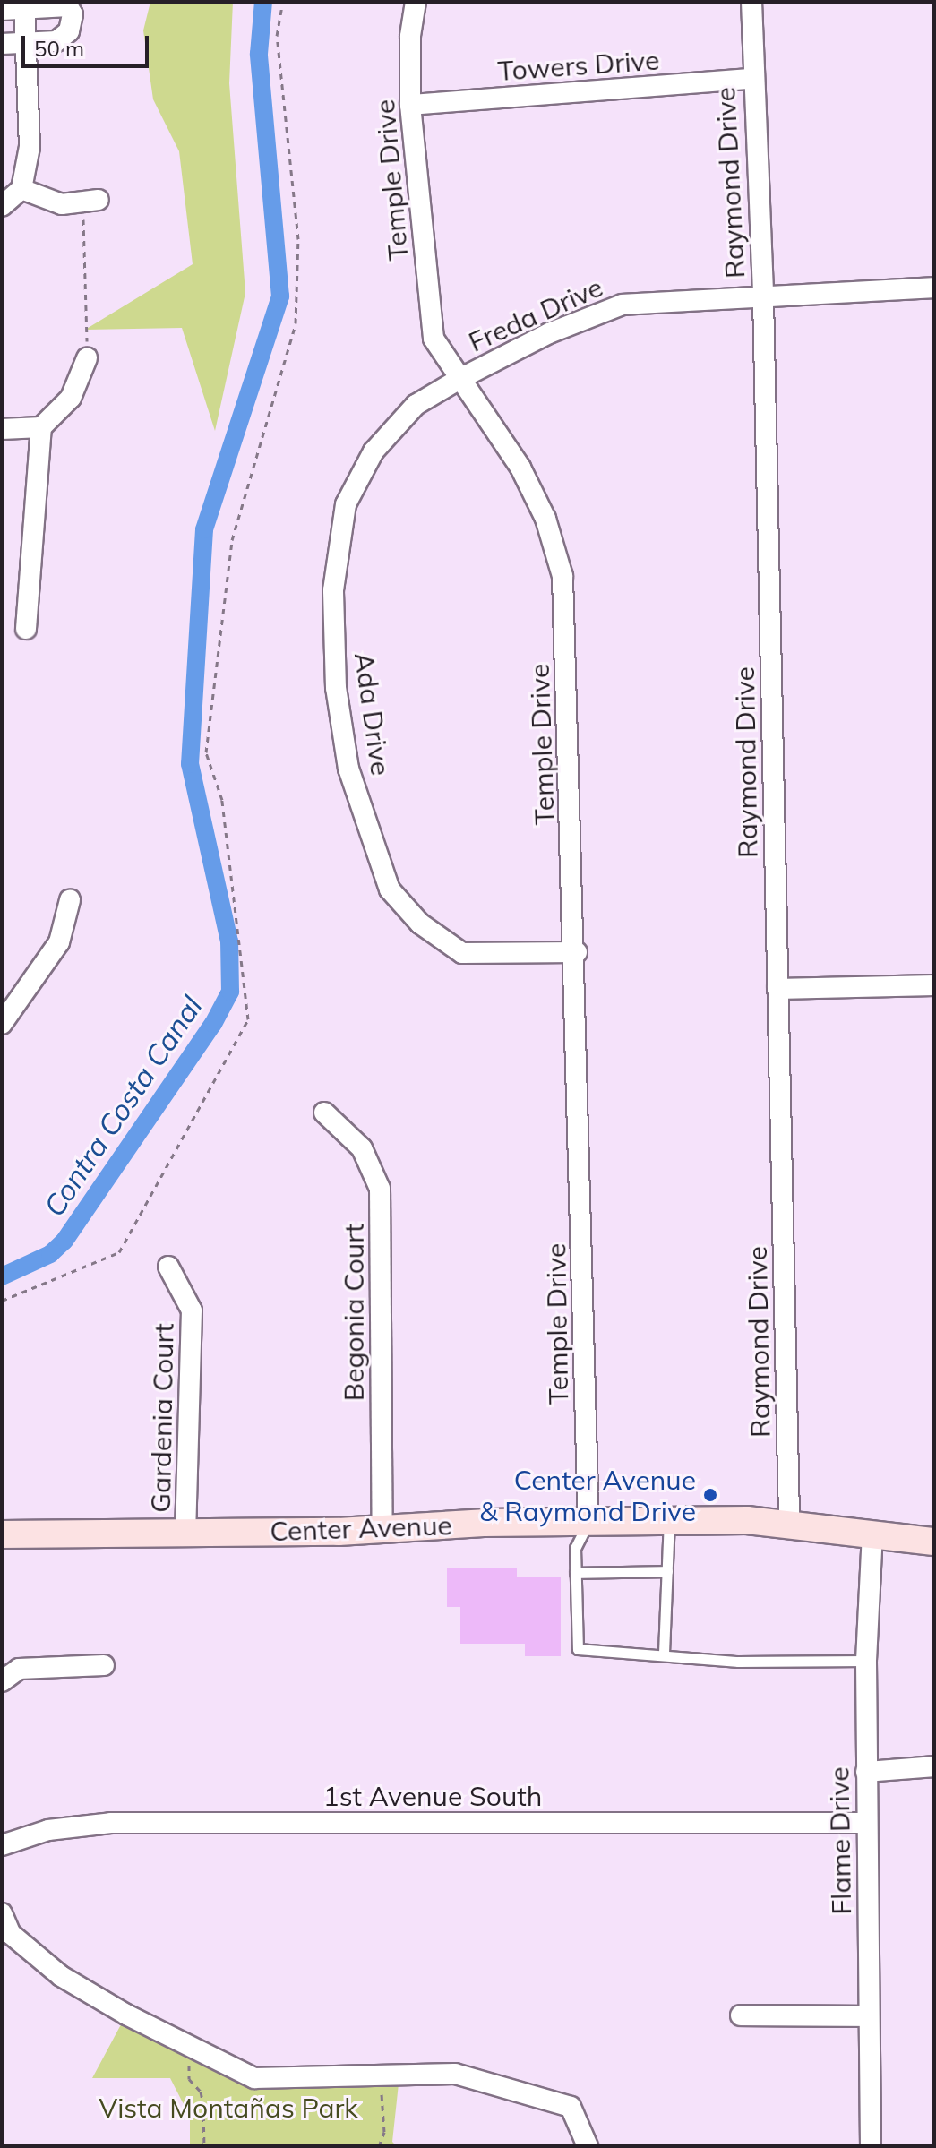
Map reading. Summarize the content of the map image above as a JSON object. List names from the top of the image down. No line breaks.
{"streets":{"street":["Towers Drive","Temple Drive","Raymond Drive","Freda Drive","Ada Drive","Begonia Court","Gardenia Court","Center Avenue","1st Avenue South","Flame Drive"]},"crossings":[["Towers Drive","Temple Drive"],["Towers Drive","Raymond Drive"],["Temple Drive","Freda Drive"],["Temple Drive","Ada Drive"],["Temple Drive","Center Avenue"],["Raymond Drive","Freda Drive"],["Raymond Drive","Center Avenue"],["Freda Drive","Ada Drive"],["Begonia Court","Center Avenue"],["Gardenia Court","Center Avenue"],["Center Avenue","Flame Drive"],["1st Avenue South","Flame Drive"]],"water":["Contra Costa Canal"],"parks":["Vista Montañas Park"],"places":["Center Avenue & Raymond Drive"],"scale_bar":"50 m"}
